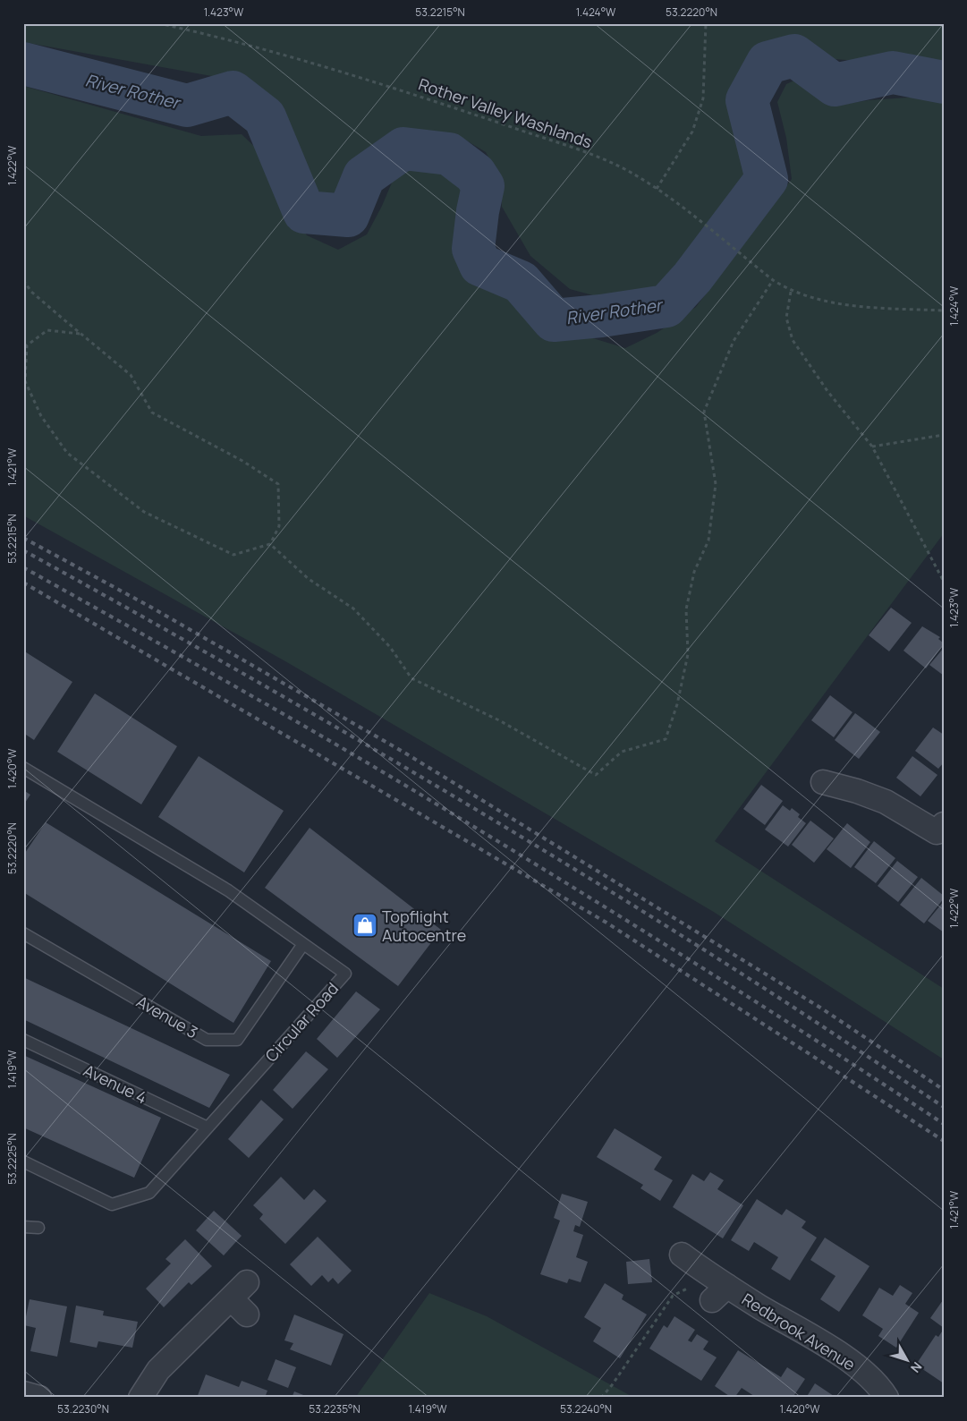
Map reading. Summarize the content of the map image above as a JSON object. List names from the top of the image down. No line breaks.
{"streets":{"street":["Redbrook Avenue"],"lane":["Avenue 3","Circular Road","Avenue 4"],"path":["Rother Valley Washlands"]},"crossings":[["Avenue 3","Circular Road"],["Circular Road","Avenue 4"]],"water":["River Rother"],"places":{"shop":["Topflight Autocentre"]},"north":"bottom right","coordinates":["1.423°W","53.2215°N","1.424°W","53.2220°N","1.422°W","1.421°W","1.420°W","1.419°W","53.2225°N","53.2230°N","53.2235°N","53.2240°N"]}
